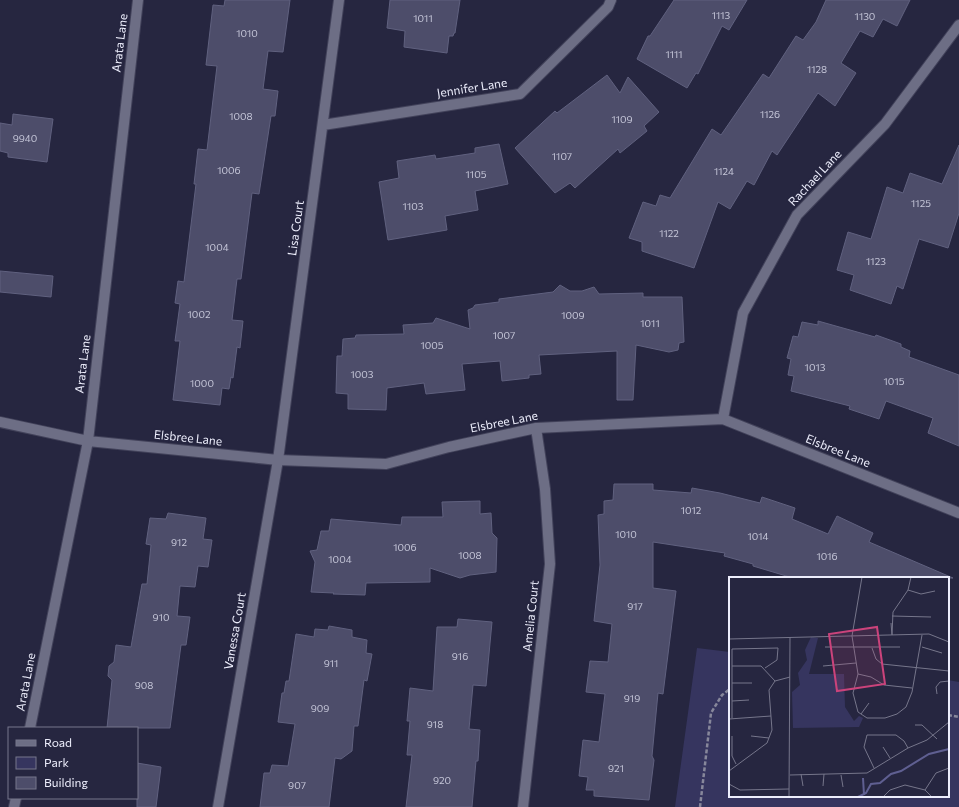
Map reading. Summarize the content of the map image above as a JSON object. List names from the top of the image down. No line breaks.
{"streets":{"street":["Arata Lane","Jennifer Lane","Rachael Lane","Lisa Court","Elsbree Lane","Amelia Court","Vanessa Court"]},"crossings":[["Arata Lane","Elsbree Lane"],["Jennifer Lane","Lisa Court"],["Rachael Lane","Elsbree Lane"],["Lisa Court","Elsbree Lane"],["Lisa Court","Vanessa Court"],["Elsbree Lane","Amelia Court"],["Elsbree Lane","Vanessa Court"]],"house_numbers":["1113","1130","1011","1010","1111","1128","1126","1008","1109","9940","1107","1006","1124","1105","1125","1103","1122","1004","1123","1002","1009","1011","1007","1005","1013","1003","1015","1000","1012","1010","1014","912","1006","1008","1016","1004","917","910","916","911","908","919","909","918","921","920","907"],"legend":["Road","Park","Building"]}
